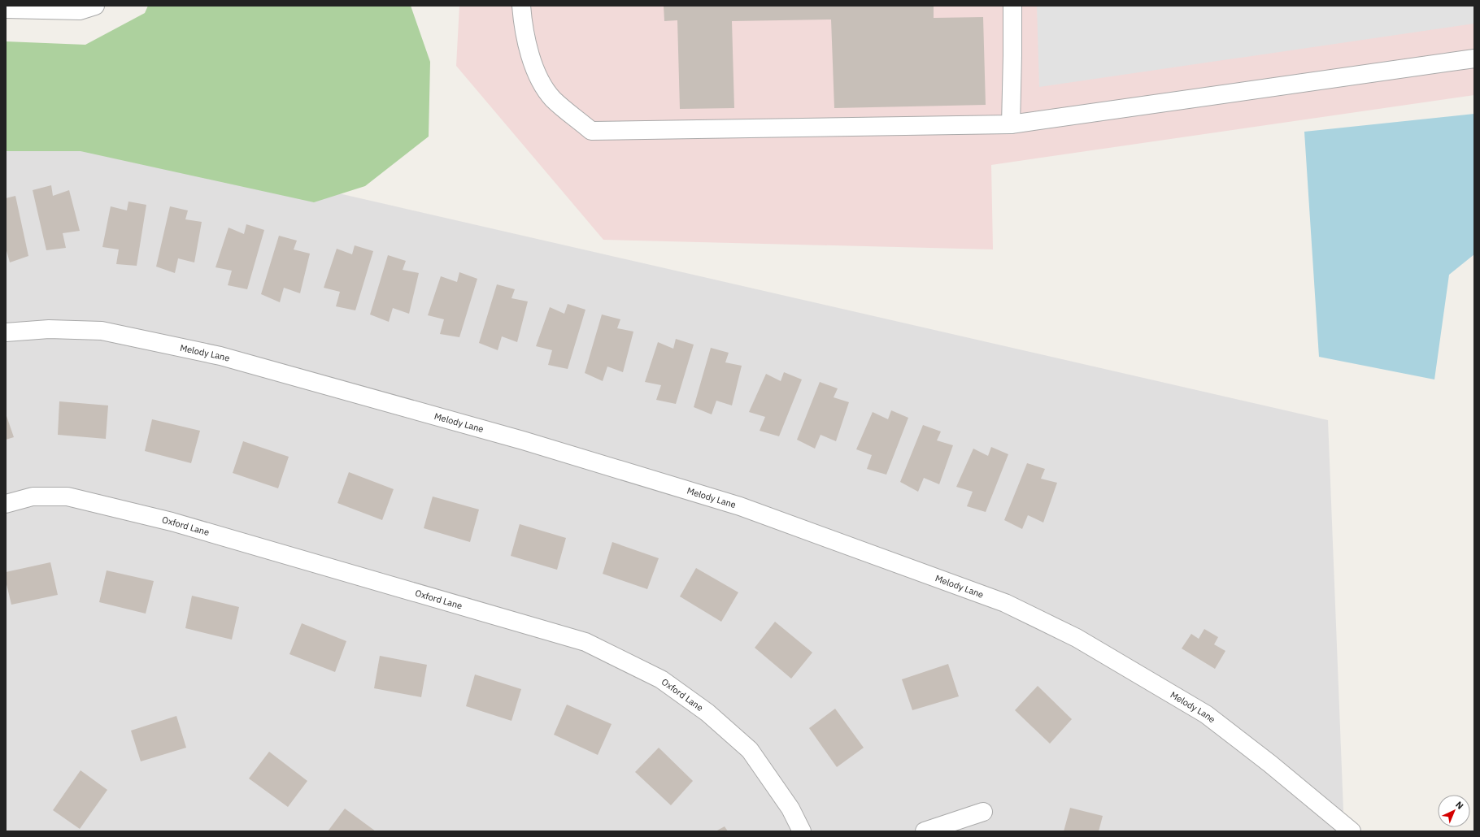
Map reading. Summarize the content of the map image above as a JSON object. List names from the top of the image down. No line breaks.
{"streets":{"street":["Melody Lane","Oxford Lane"]},"north":"top right"}
